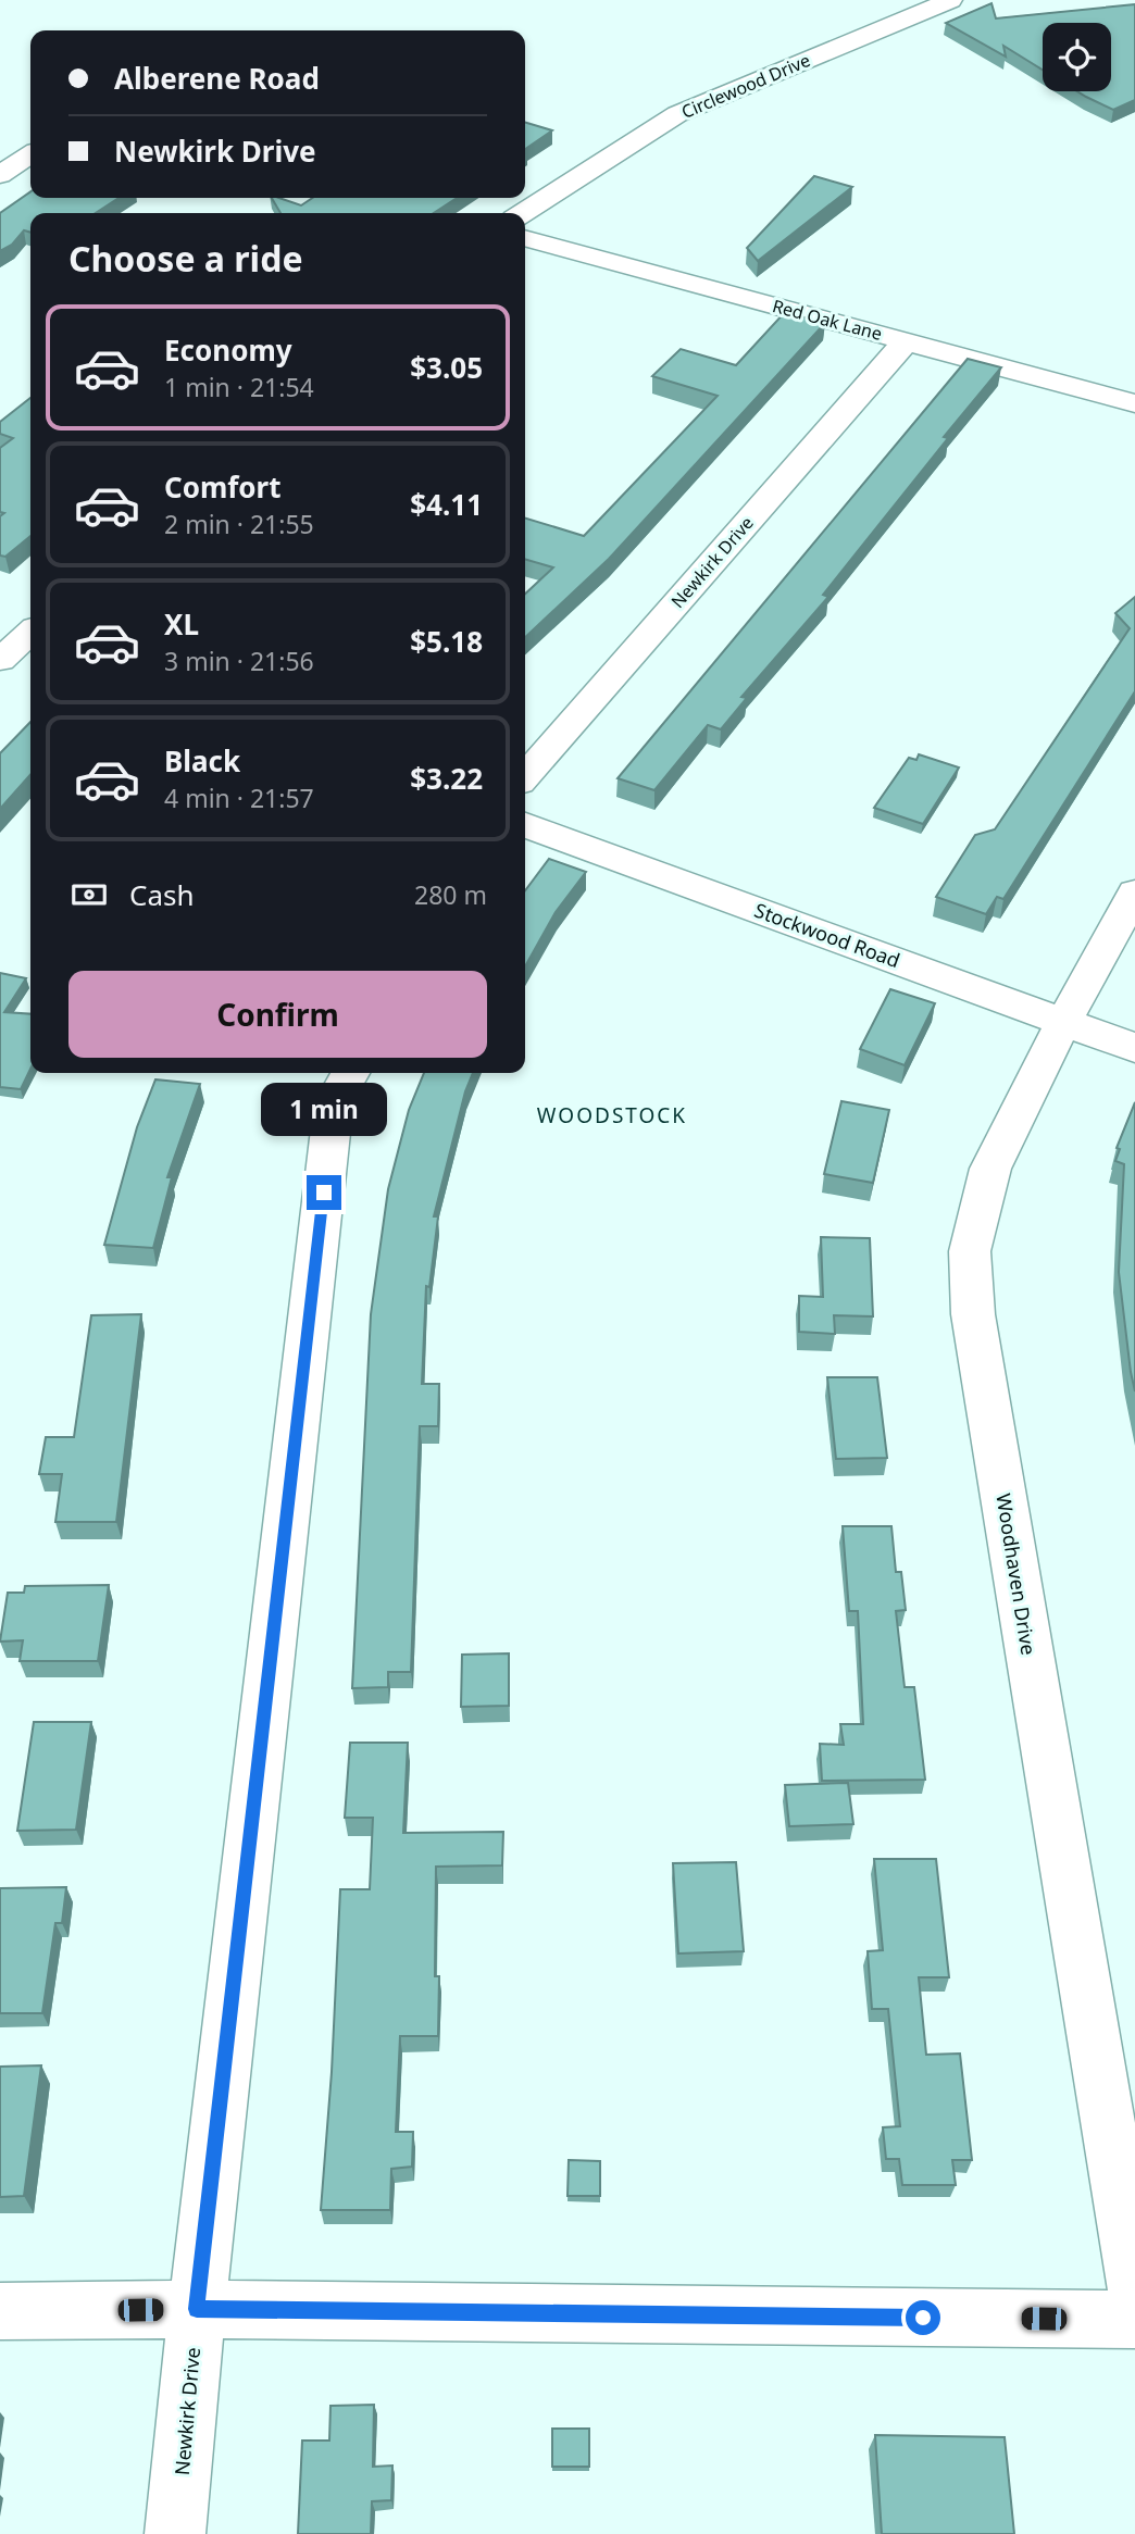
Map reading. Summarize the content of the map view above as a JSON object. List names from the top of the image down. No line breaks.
{"streets":{"street":["Circlewood Drive","Red Oak Lane","Newkirk Drive","Stockwood Road","Woodhaven Drive"]},"crossings":[["Red Oak Lane","Newkirk Drive"],["Stockwood Road","Woodhaven Drive"]],"districts":["WOODSTOCK"],"page":{"banner":["Alberene Road","Newkirk Drive"],"heading":"Choose a ride","list":[{"name":"Economy","note":"1 min · 21:54","value":"$3.05"},{"name":"Comfort","note":"2 min · 21:55","value":"$4.11"},{"name":"XL","note":"3 min · 21:56","value":"$5.18"},{"name":"Black","note":"4 min · 21:57","value":"$3.22"}],"pay":["Cash","280 m"],"buttons":"Confirm","bubble":"1 min"}}
